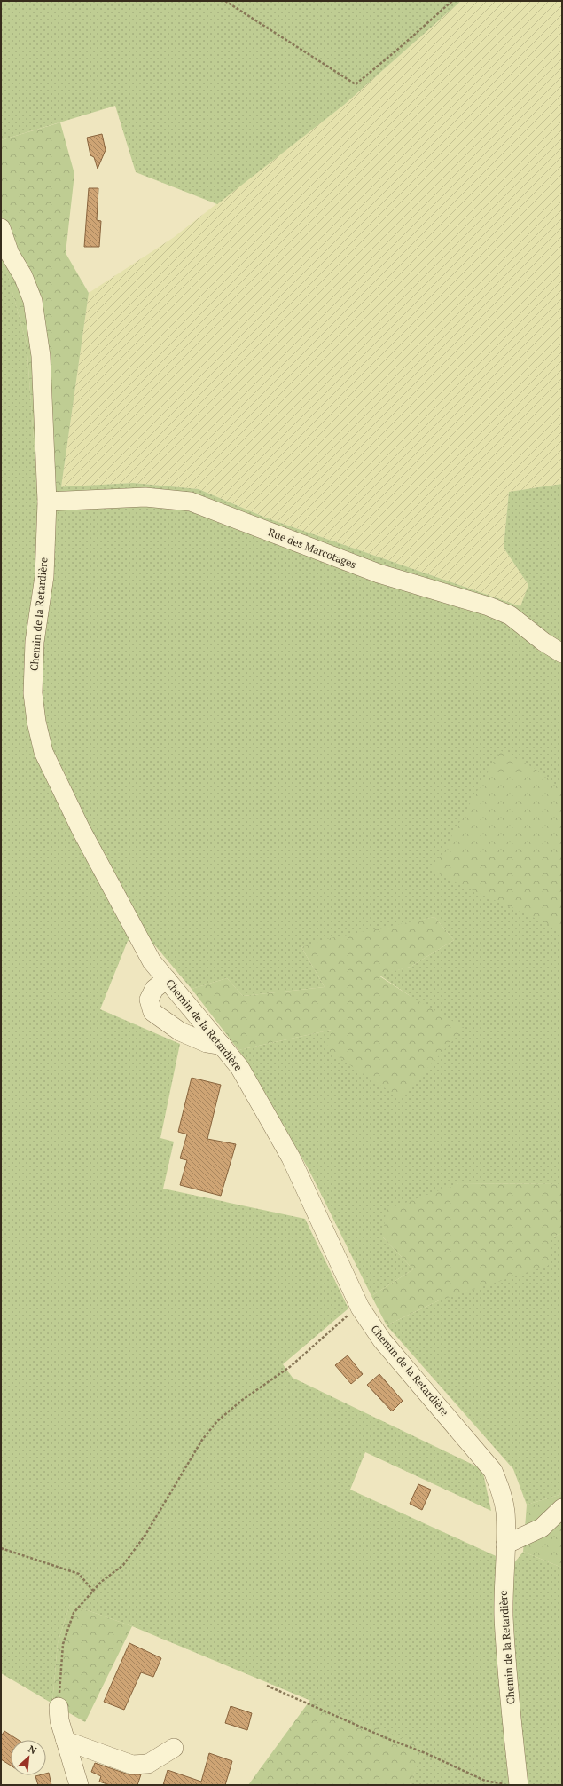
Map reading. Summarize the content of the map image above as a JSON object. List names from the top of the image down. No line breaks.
{"streets":{"street":["Rue des Marcotages","Chemin de la Retardière"]},"crossings":[["Rue des Marcotages","Chemin de la Retardière"]],"north":"top right"}
